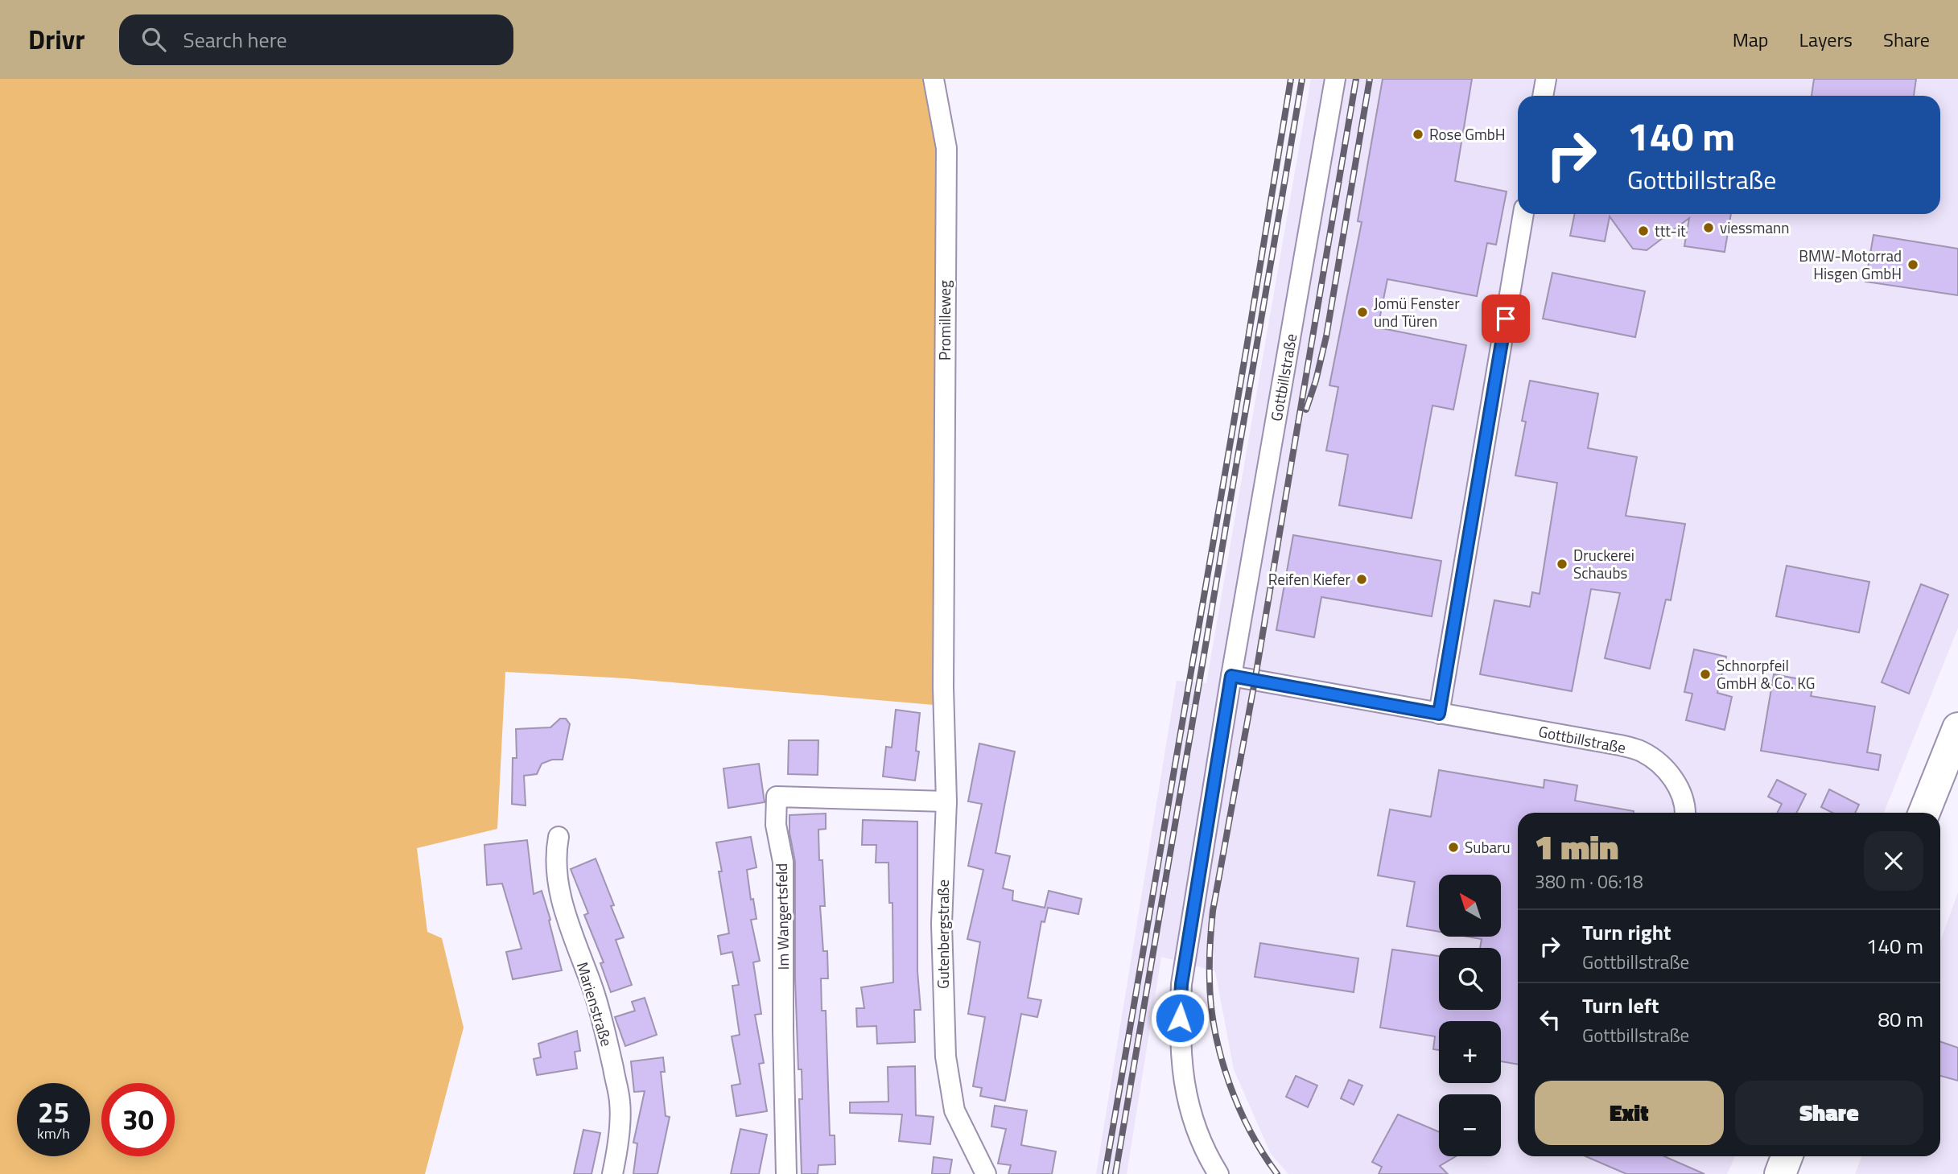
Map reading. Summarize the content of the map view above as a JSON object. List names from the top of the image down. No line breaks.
{"streets":{"street":["Promilleweg","Gottbillstraße","Im Wangertsfeld","Gutenbergstraße","Marienstraße"]},"crossings":[["Promilleweg","Gutenbergstraße"],["Im Wangertsfeld","Gutenbergstraße"]],"places":["Rose GmbH","viessmann","ttt-it","BMW-Motorrad Hisgen GmbH","Jomü Fenster und Türen","Druckerei Schaubs","Reifen Kiefer","Schnorpfeil GmbH & Co. KG","Subaru"],"north":"top left","page":{"header":"Drivr","search":"Search here","nav":["Map","Layers","Share"],"turn":["140 m","Gottbillstraße"],"heading":["1 min","380 m · 06:18"],"map_buttons":["+","−"],"list":[{"name":"Turn right","note":"Gottbillstraße","value":"140 m"},{"name":"Turn left","note":"Gottbillstraße","value":"80 m"}],"buttons":["Exit","Share"],"speed":"25 km/h","limit":"30"}}
